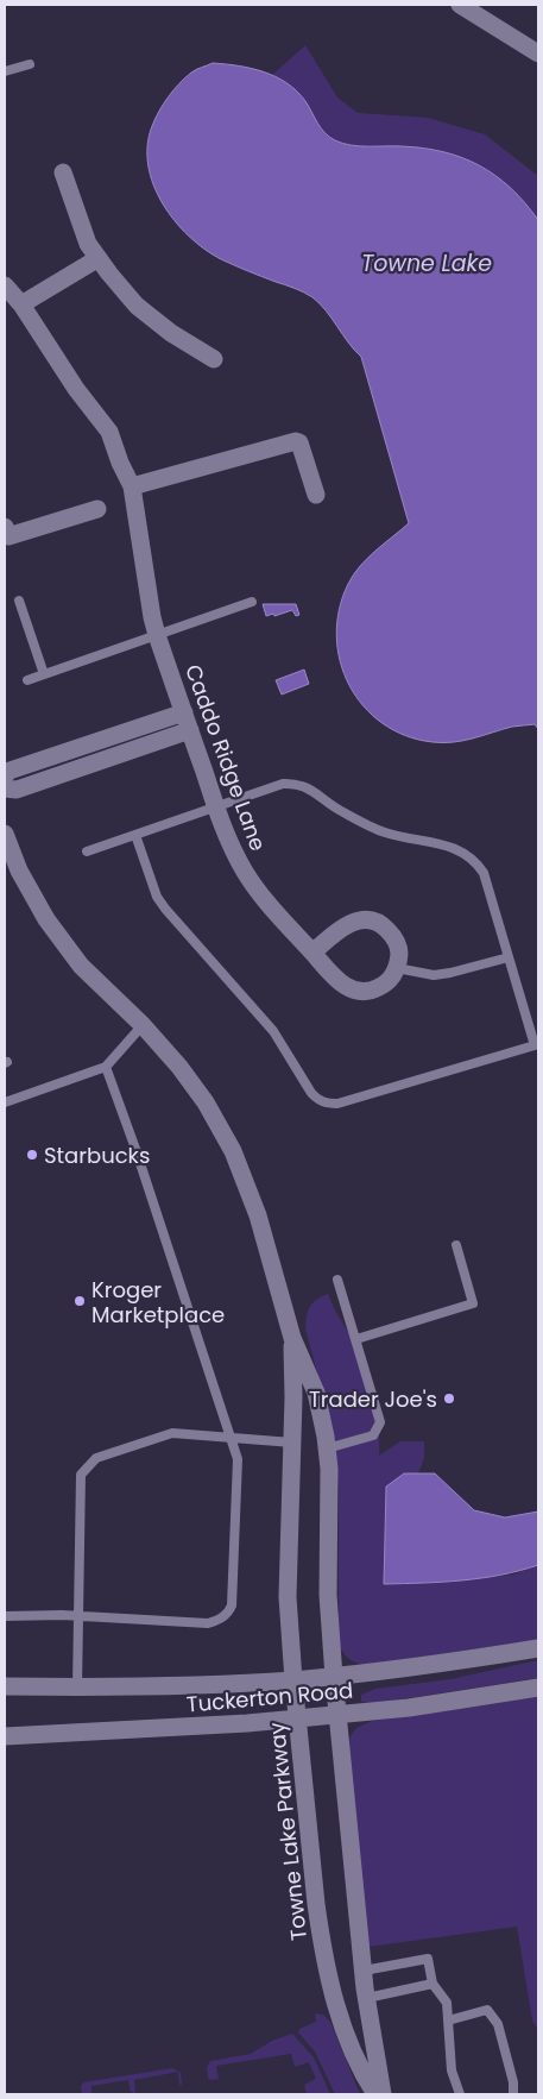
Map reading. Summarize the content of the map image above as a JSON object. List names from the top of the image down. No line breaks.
{"streets":{"street":["Caddo Ridge Lane","Tuckerton Road","Towne Lake Parkway"]},"crossings":[["Tuckerton Road","Towne Lake Parkway"]],"water":["Towne Lake"],"places":["Starbucks","Kroger Marketplace","Trader Joe's"]}
